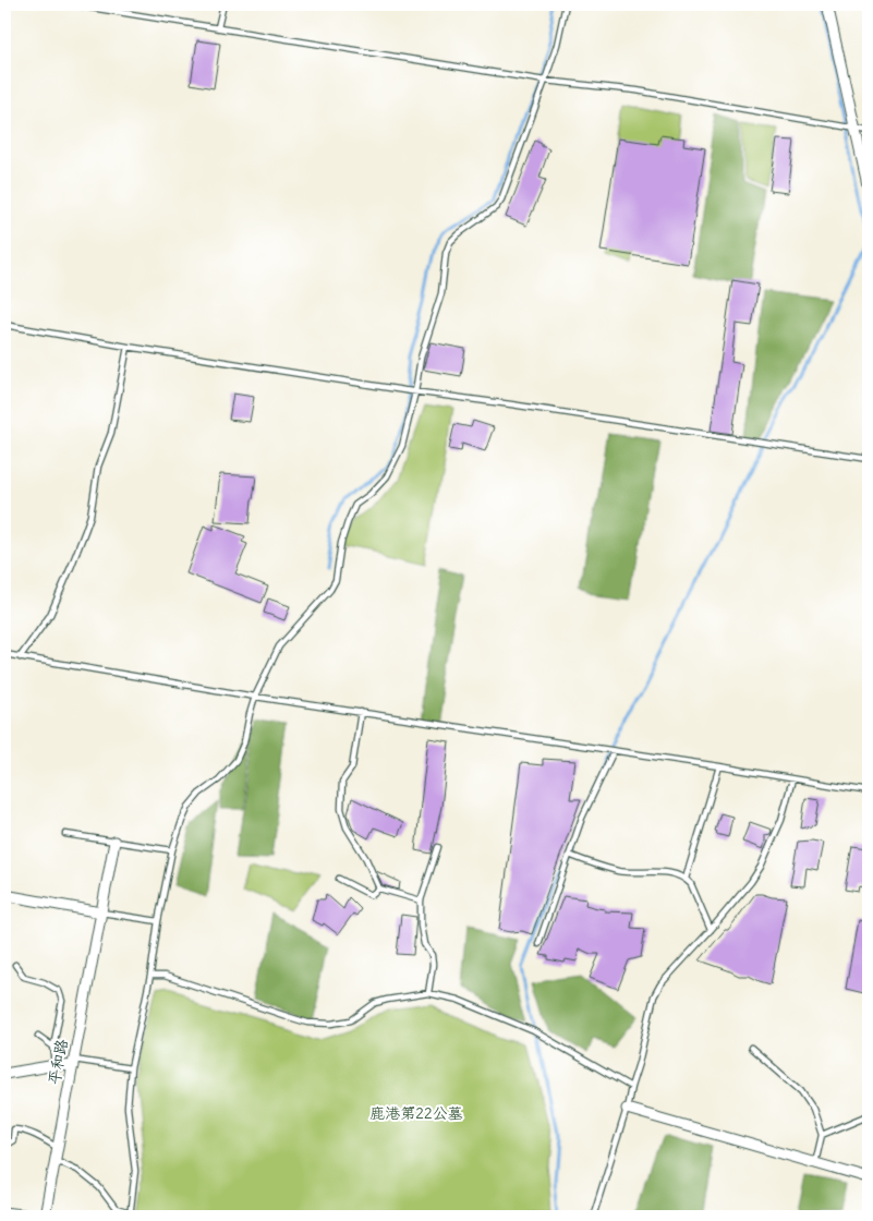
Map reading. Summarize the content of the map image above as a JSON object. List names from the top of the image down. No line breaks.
{"streets":{"street":["平和路"]},"parks":["鹿港第22公墓"]}
